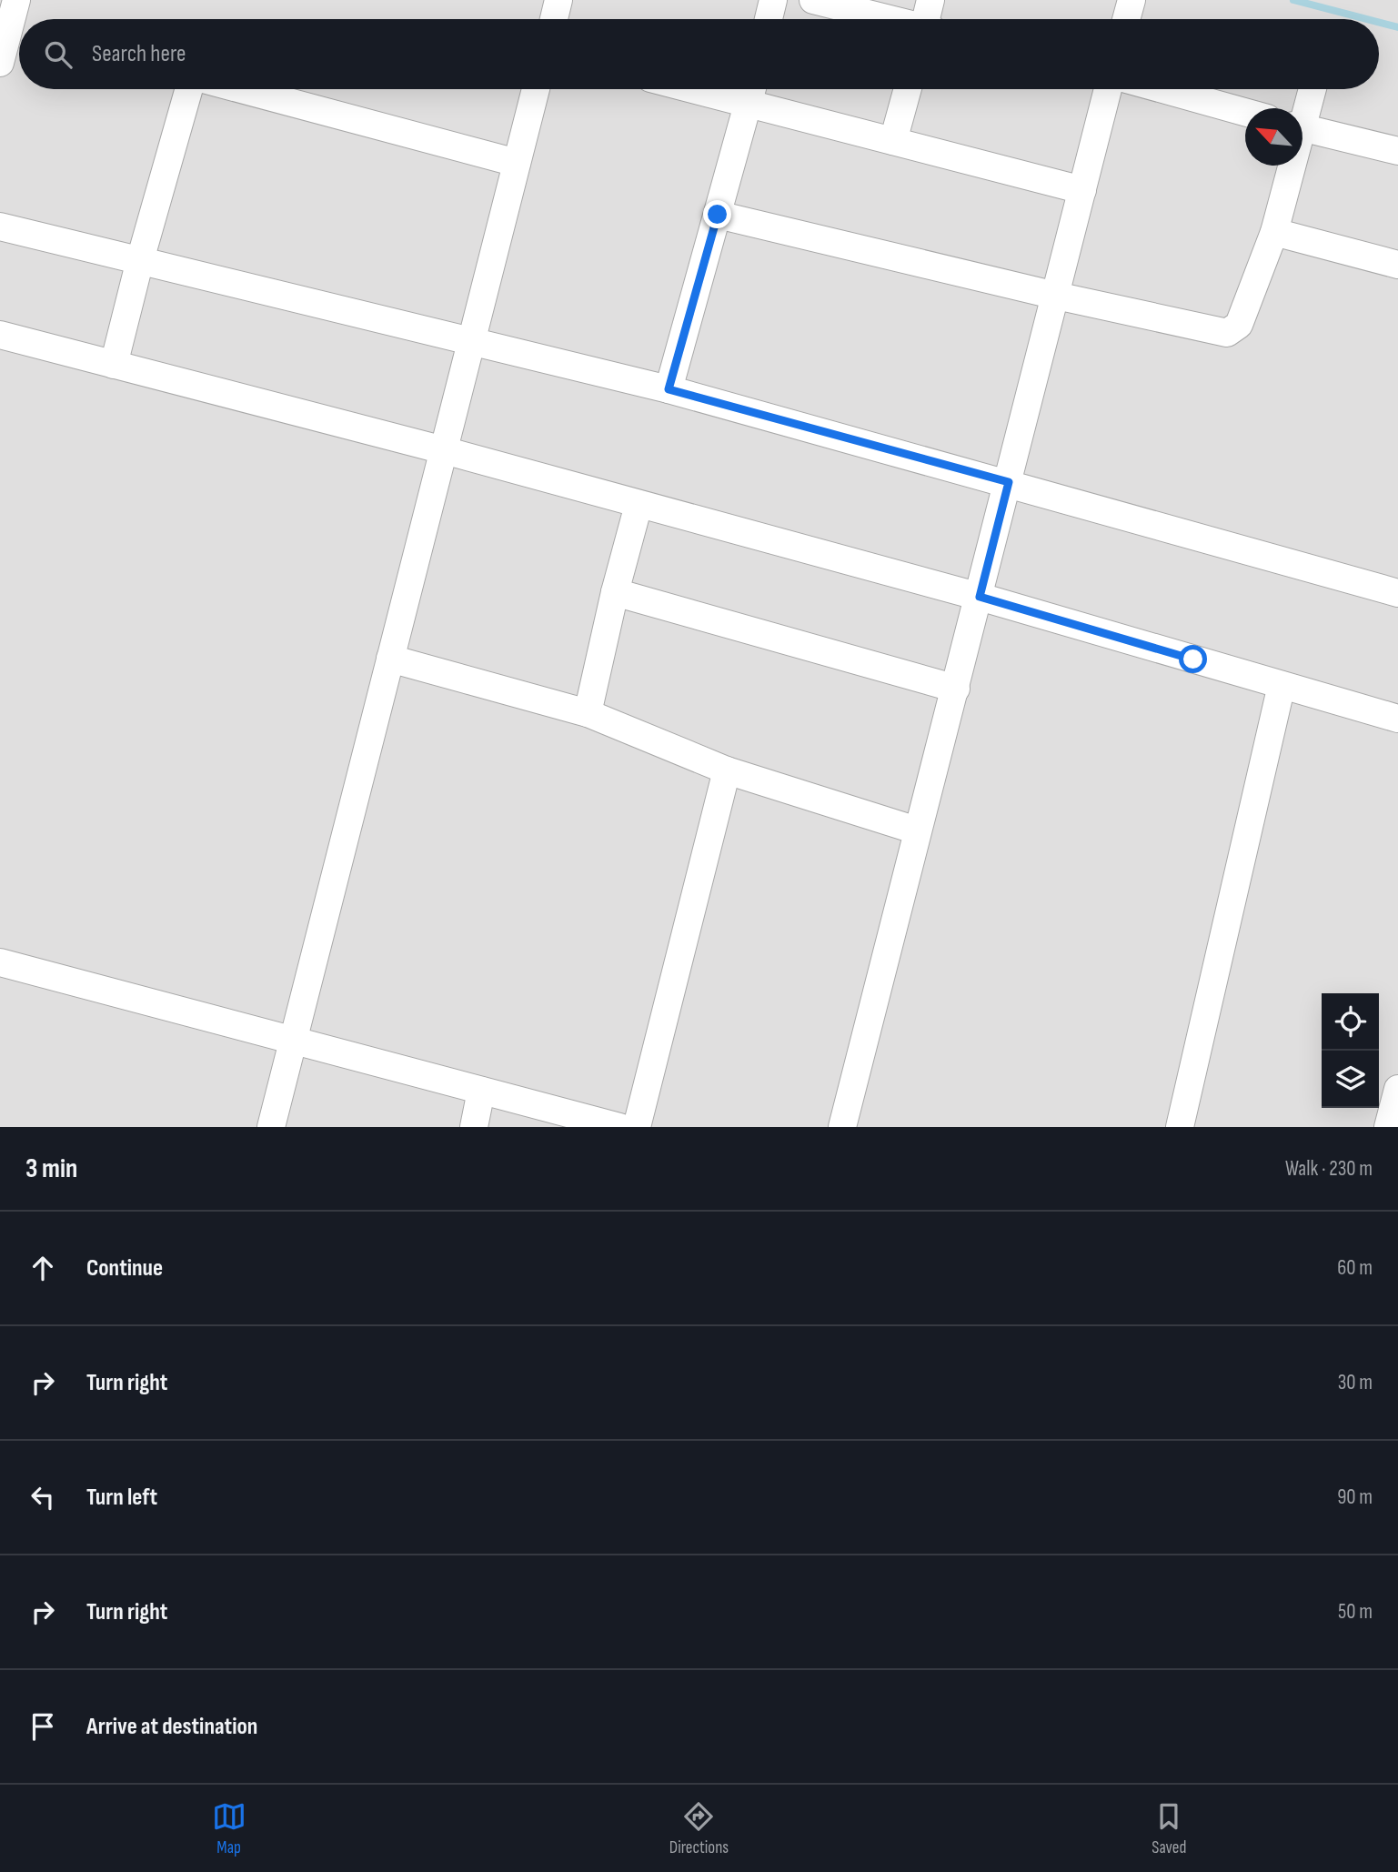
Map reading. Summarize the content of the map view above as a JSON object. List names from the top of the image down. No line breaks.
{"north":"top left","page":{"search":"Search here","heading":["3 min","Walk · 230 m"],"list":[["Continue","60 m"],["Turn right","30 m"],["Turn left","90 m"],["Turn right","50 m"],"Arrive at destination"],"nav":["Map","Directions","Saved"]}}
